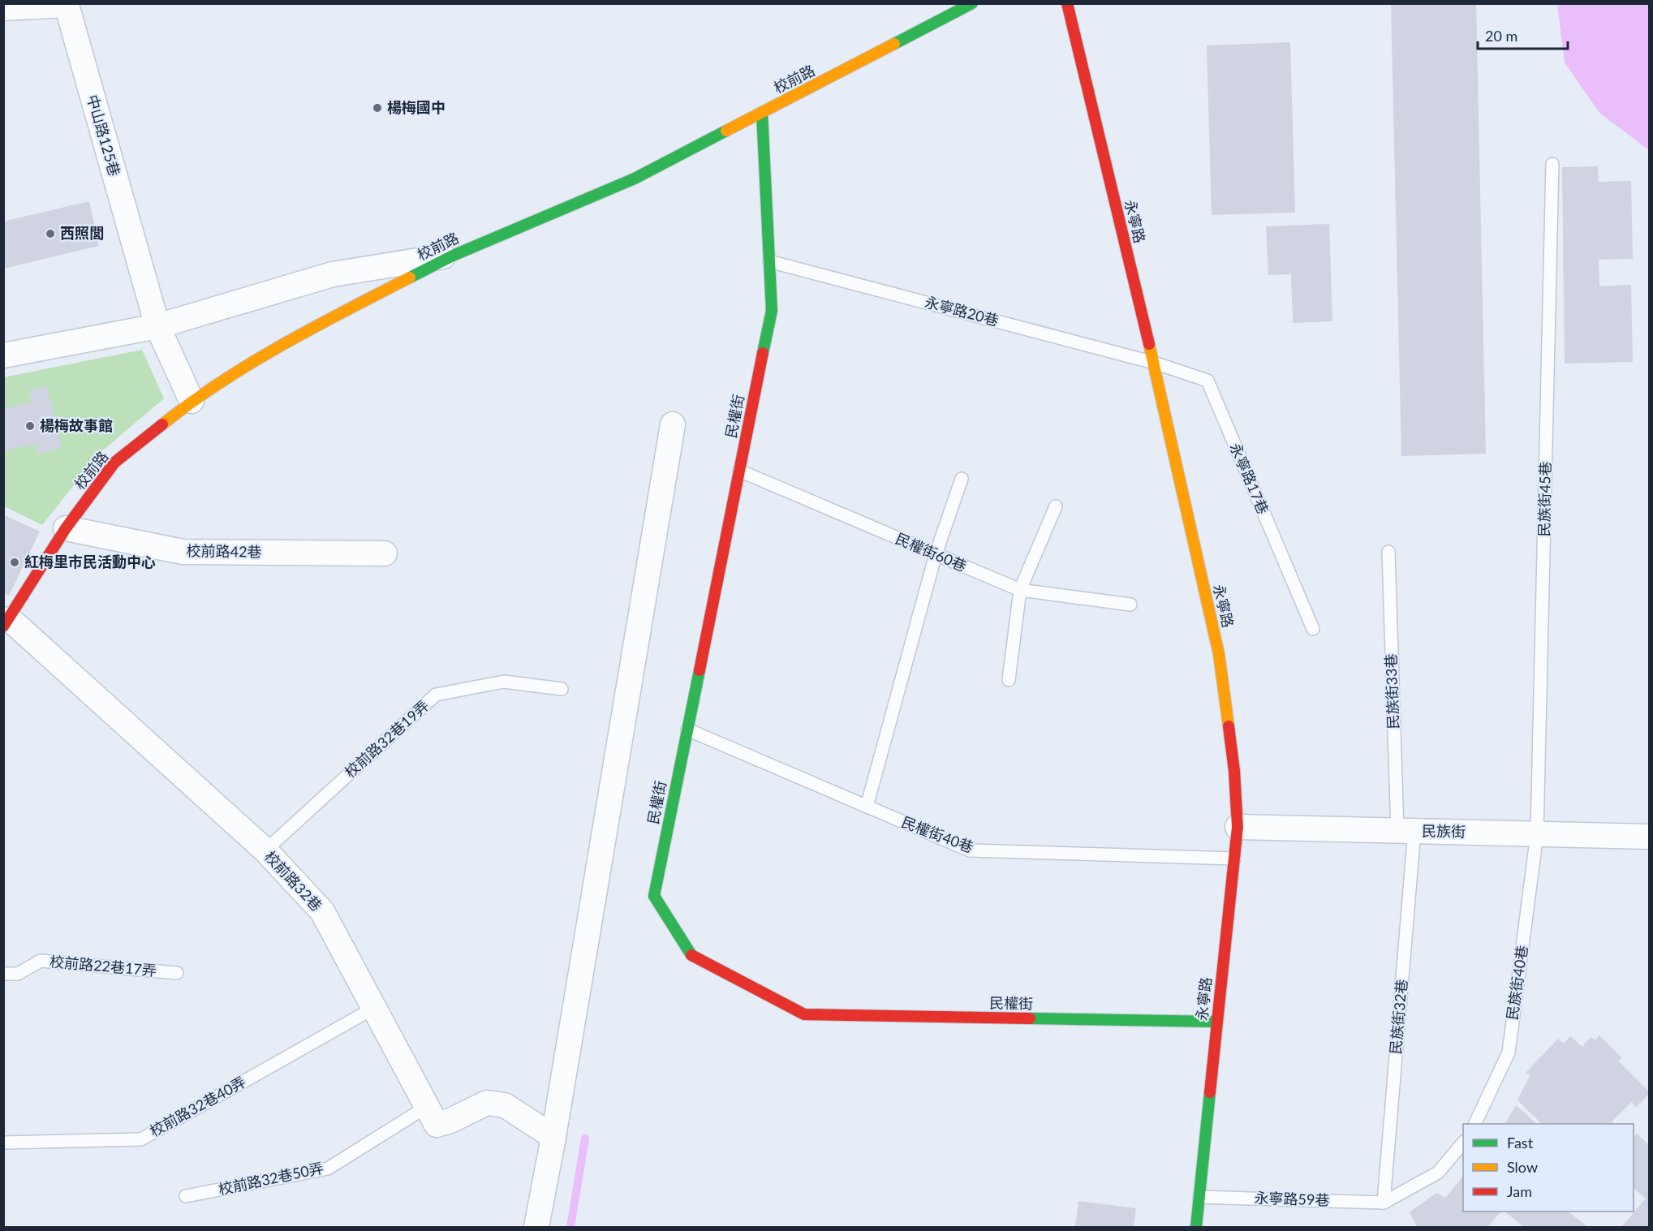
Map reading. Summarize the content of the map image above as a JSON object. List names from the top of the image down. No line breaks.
{"streets":{"street":["校前路","中山路125巷","永寧路","民權街","校前路42巷","民族街","校前路32巷"],"lane":["永寧路20巷","永寧路17巷","民族街45巷","民權街60巷","民族街33巷","校前路32巷19弄","民權街40巷","校前路22巷17弄","民族街40巷","民族街32巷","校前路32巷40弄","校前路32巷50弄","永寧路59巷"]},"crossings":[["校前路","中山路125巷"],["校前路","民權街"],["校前路","校前路42巷"],["校前路","校前路32巷"],["永寧路","永寧路20巷"],["永寧路","民權街"],["永寧路","永寧路17巷"],["永寧路","民族街"],["永寧路","民權街40巷"],["永寧路","永寧路59巷"],["永寧路20巷","民權街"],["永寧路20巷","永寧路17巷"],["民權街","民權街60巷"],["民權街","民權街40巷"],["民族街45巷","民族街"],["民族街45巷","民族街40巷"],["民族街33巷","民族街"],["民族街33巷","民族街32巷"],["校前路32巷19弄","校前路32巷"],["民族街","民族街40巷"],["民族街","民族街32巷"],["校前路32巷","校前路32巷40弄"],["校前路32巷","校前路32巷50弄"],["民族街32巷","永寧路59巷"]],"places":["楊梅國中","西照閭","楊梅故事館","紅梅里市民活動中心"],"legend":["Fast","Slow","Jam"],"scale_bar":"20 m"}
